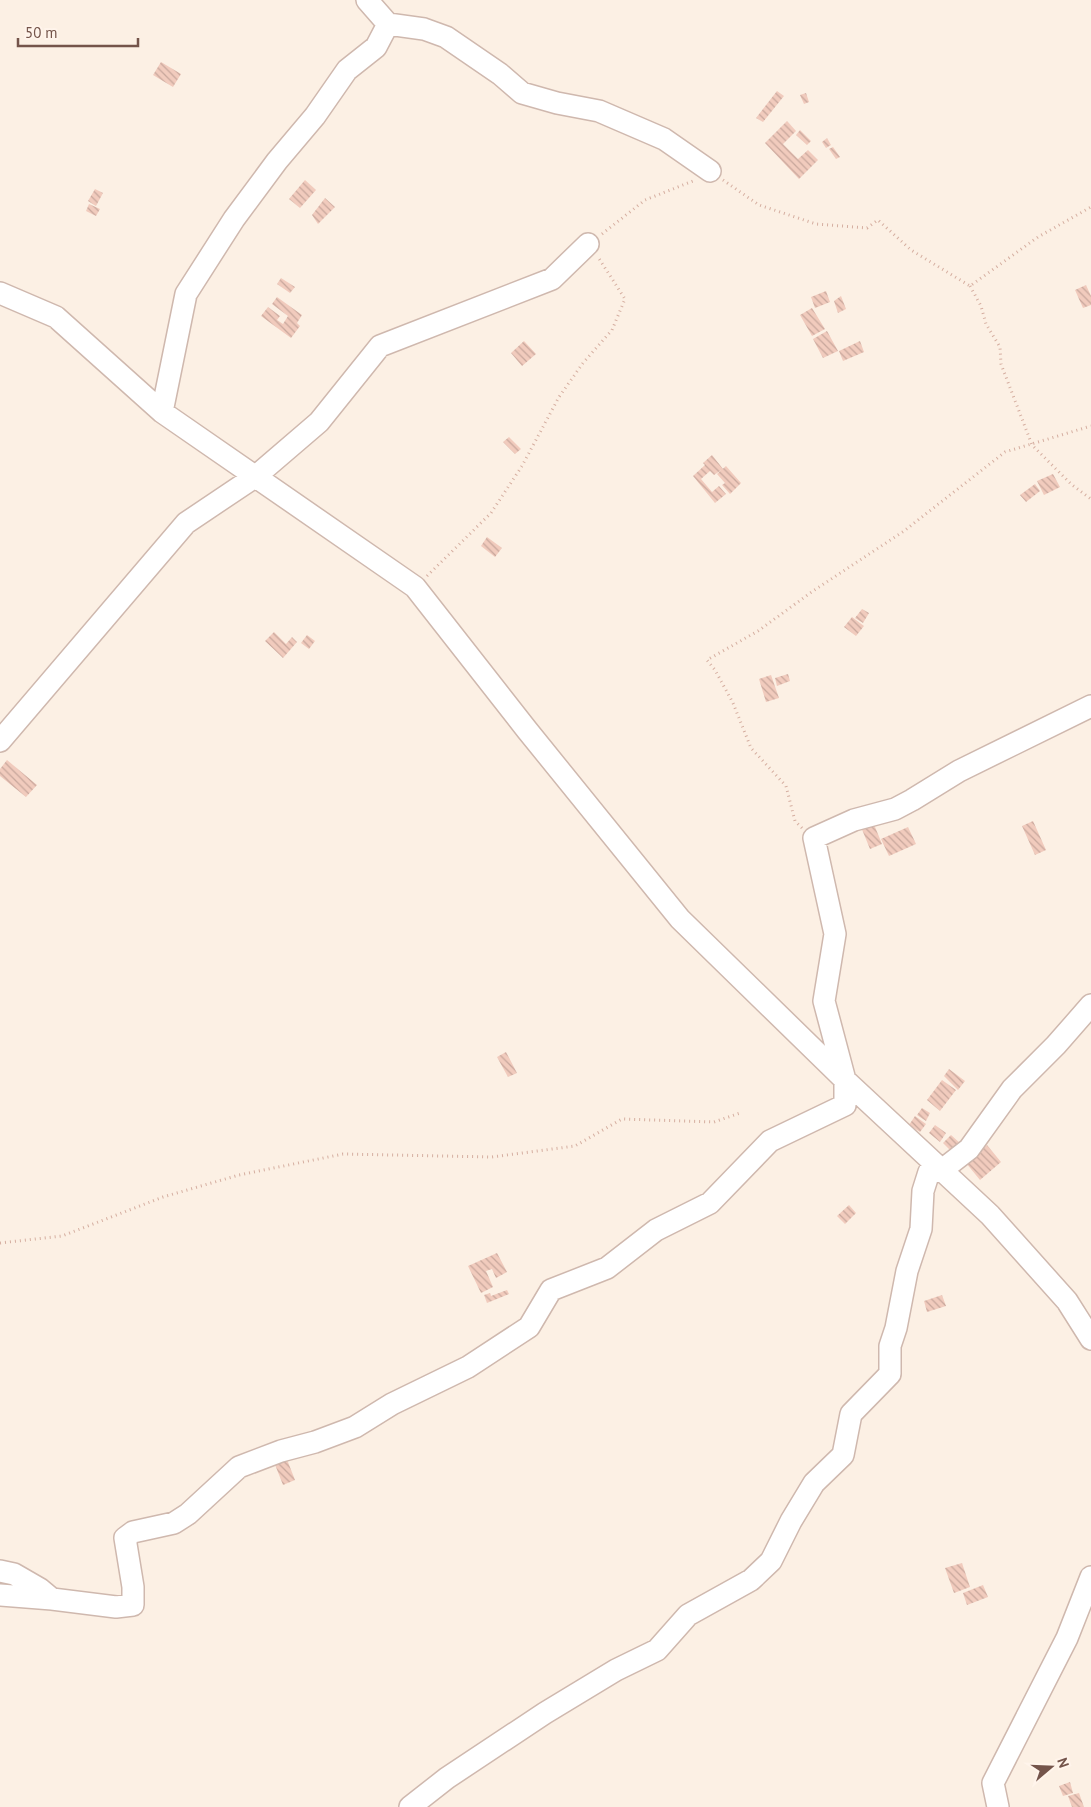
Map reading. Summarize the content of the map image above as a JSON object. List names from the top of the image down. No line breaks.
{"scale_bar":"50 m","north":"right"}
